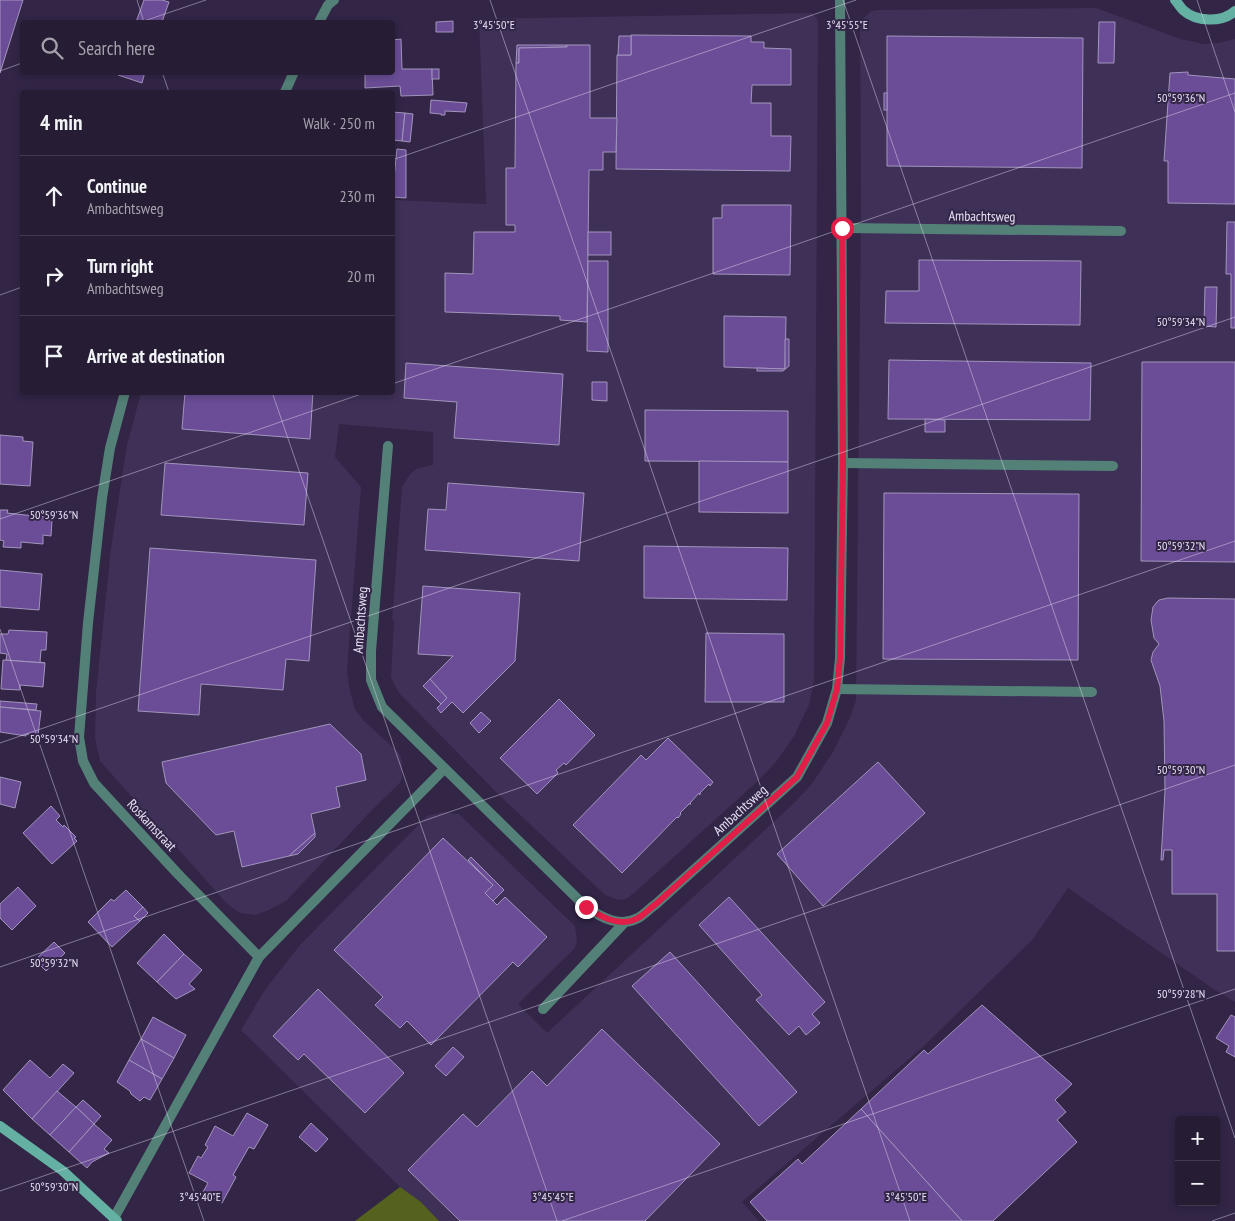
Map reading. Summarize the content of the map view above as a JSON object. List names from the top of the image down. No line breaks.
{"streets":{"street":["Ambachtsweg","Roskamstraat"]},"page":{"search":"Search here","heading":["4 min","Walk · 250 m"],"list":[["Continue","Ambachtsweg","230 m"],["Turn right","Ambachtsweg","20 m"],"Arrive at destination"],"map_buttons":["+","−"]},"coordinates":["3°45'50\"E","3°45'55\"E","50°59'36\"N","50°59'34\"N","50°59'32\"N","50°59'30\"N","50°59'28\"N","3°45'40\"E","3°45'45\"E"]}
